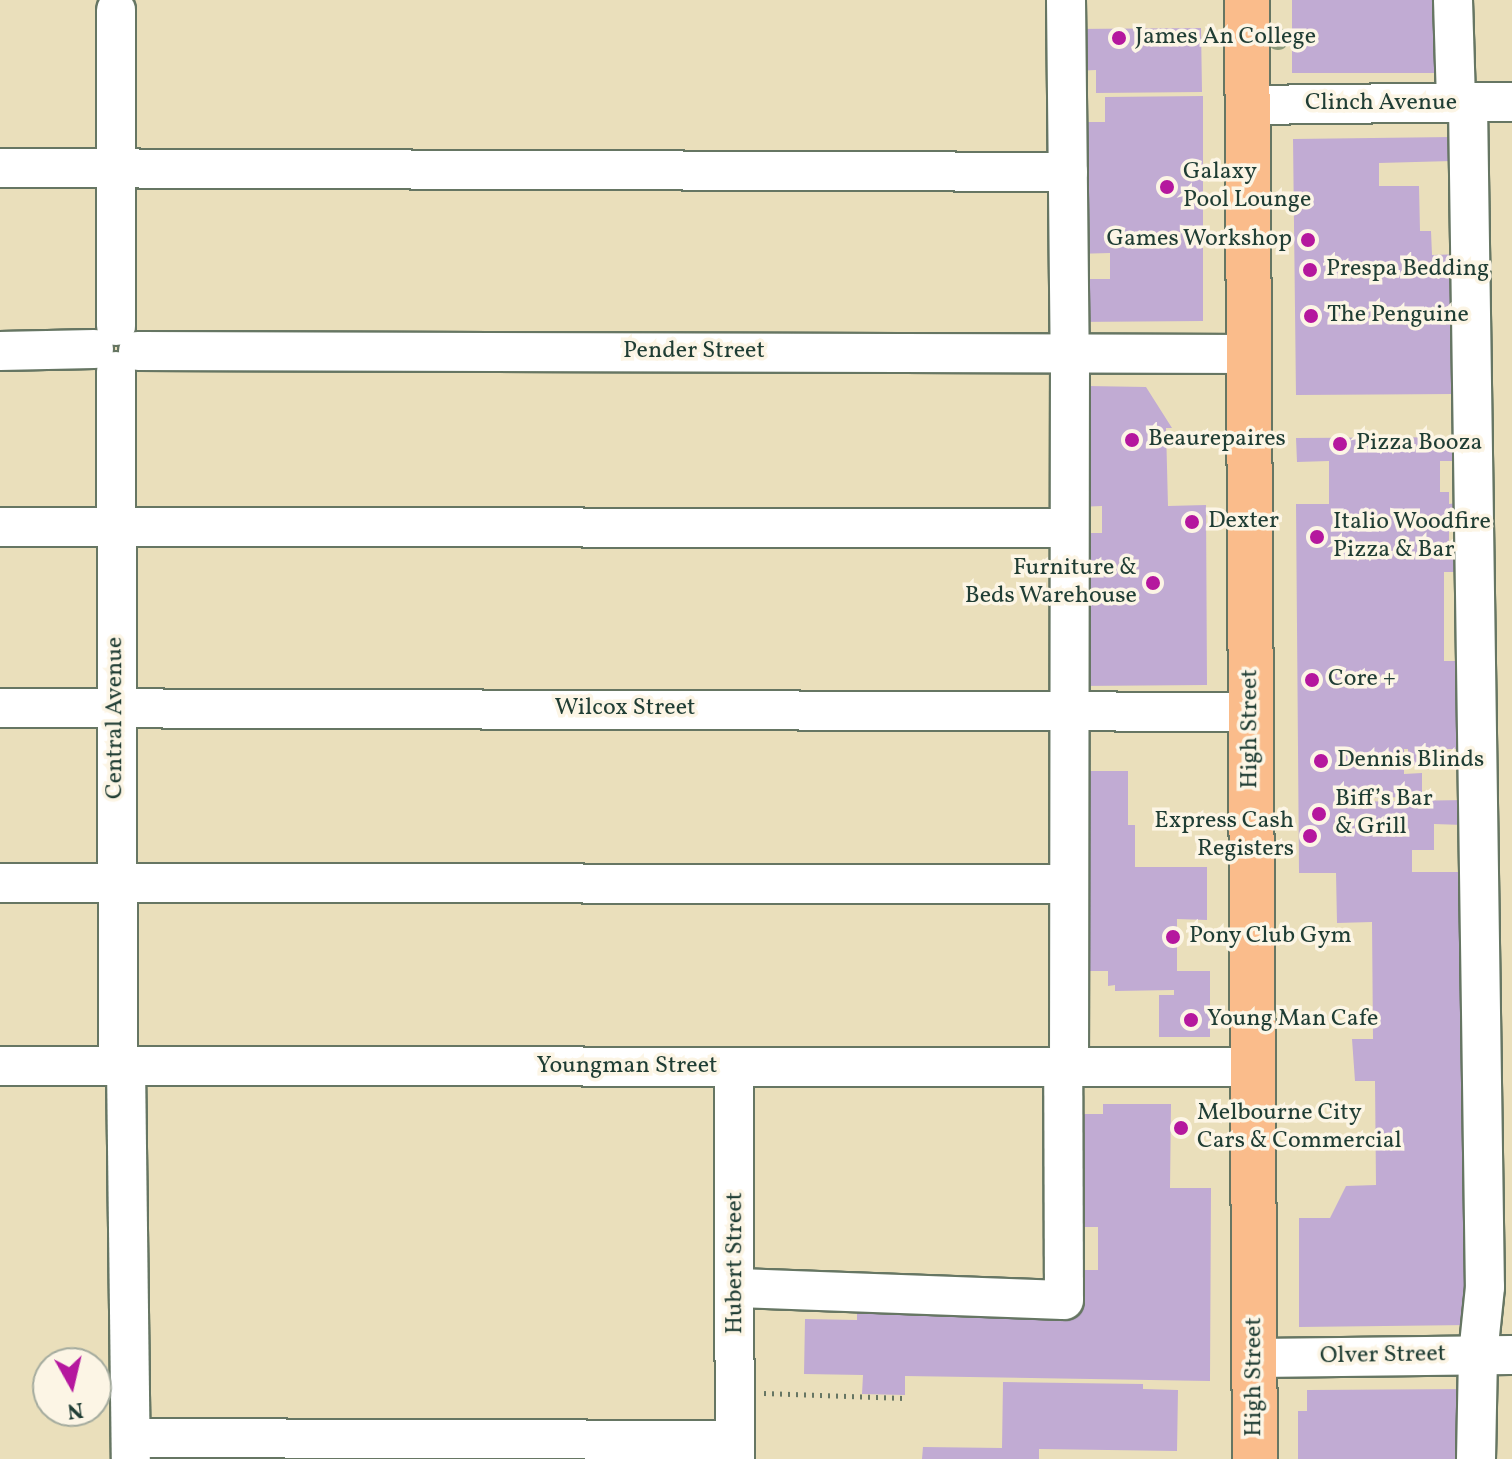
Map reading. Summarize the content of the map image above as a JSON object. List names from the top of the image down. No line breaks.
{"streets":{"main road":["High Street"],"street":["Clinch Avenue","Pender Street","Wilcox Street","Central Avenue","Youngman Street","Hubert Street","Olver Street"]},"crossings":[["Clinch Avenue","High Street"],["Pender Street","Central Avenue"],["Pender Street","High Street"],["Wilcox Street","Central Avenue"],["Wilcox Street","High Street"],["Central Avenue","Youngman Street"],["High Street","Youngman Street"],["High Street","Olver Street"],["Youngman Street","Hubert Street"]],"places":["James An College","Galaxy Pool Lounge","Games Workshop","Prespa Bedding","The Penguine","Beaurepaires","Pizza Booza","Dexter","Italio Woodfire Pizza & Bar","Furniture & Beds Warehouse","Core +","Dennis Blinds","Biff’s Bar & Grill","Express Cash Registers","Pony Club Gym","Young Man Cafe","Melbourne City Cars & Commercial"],"north":"bottom"}
